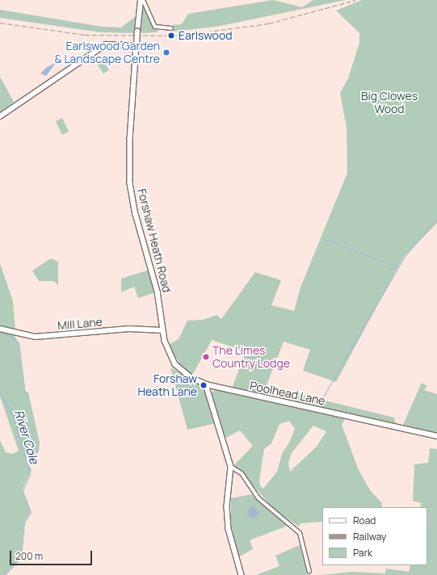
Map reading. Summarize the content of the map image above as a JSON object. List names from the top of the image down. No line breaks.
{"streets":{"street":["Forshaw Heath Road","Mill Lane","Poolhead Lane"]},"crossings":[["Forshaw Heath Road","Mill Lane"],["Forshaw Heath Road","Poolhead Lane"],["Mill Lane","Poolhead Lane"]],"water":["River Cole"],"parks":["Big Clowes Wood"],"places":["Earlswood","Earlswood Garden & Landscape Centre","The Limes Country Lodge","Forshaw Heath Lane"],"legend":["Road","Railway","Park"],"scale_bar":"200 m"}
